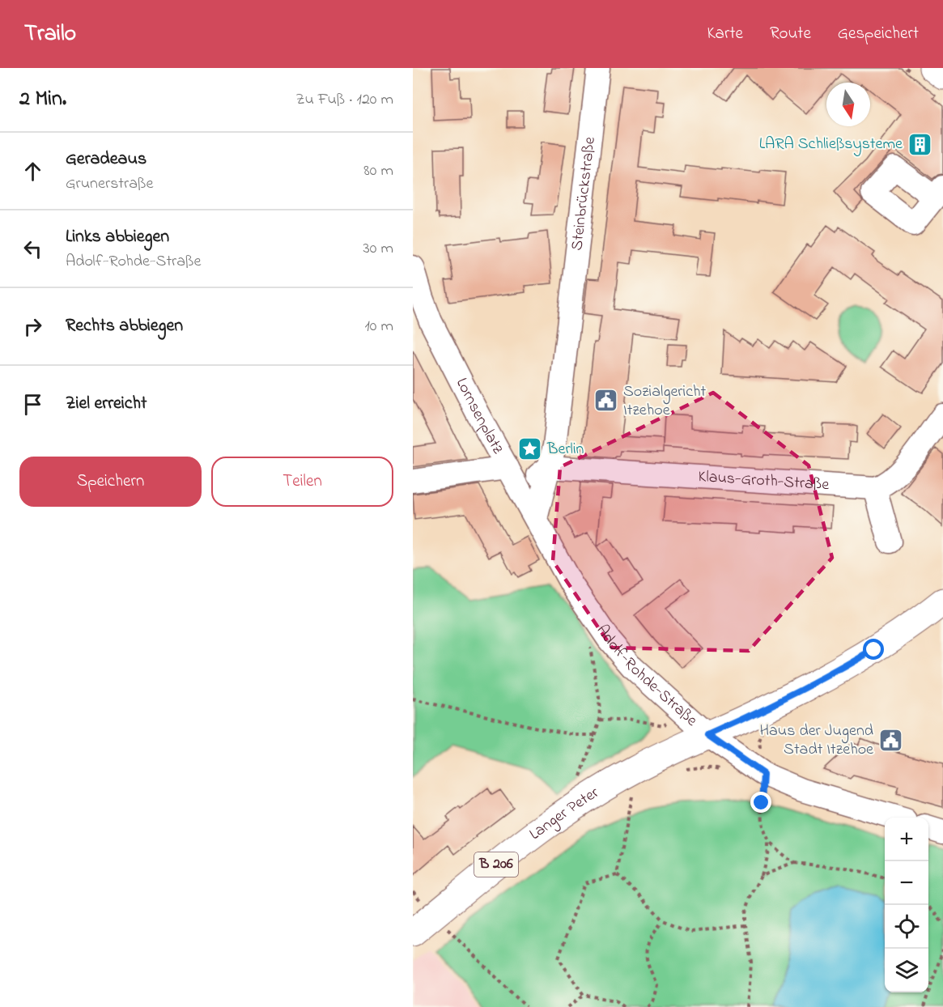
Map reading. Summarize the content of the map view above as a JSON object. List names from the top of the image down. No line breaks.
{"streets":{"main road":["Langer Peter","B 206"],"street":["Steinbrückstraße","Lornsenplatz","Klaus-Groth-Straße","Adolf-Rohde-Straße"]},"crossings":[["Steinbrückstraße","Klaus-Groth-Straße"],["Lornsenplatz","Adolf-Rohde-Straße"],["Adolf-Rohde-Straße","Langer Peter"],["Adolf-Rohde-Straße","B 206"],["Langer Peter","B 206"]],"places":{"building":["LARA Schließsysteme"],"public building":["Sozialgericht Itzehoe","Haus der Jugend Stadt Itzehoe"],"place":["Berlin"]},"north":"bottom","page":{"header":"Trailo","nav":["Karte","Route","Gespeichert"],"heading":["2 Min.","Zu Fuß · 120 m"],"list":[["Geradeaus","Grunerstraße","80 m"],["Links abbiegen","Adolf-Rohde-Straße","30 m"],["Rechts abbiegen","10 m"],"Ziel erreicht"],"buttons":["Speichern","Teilen"],"map_buttons":["+","−"]}}
